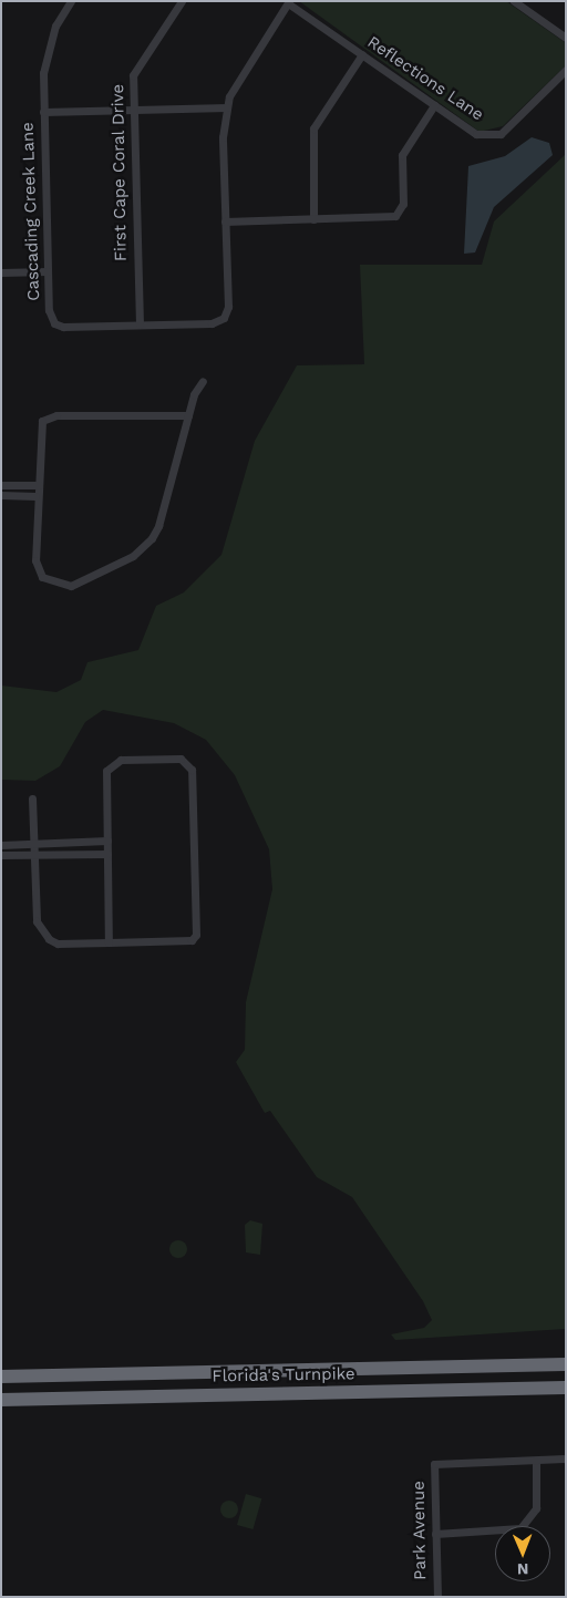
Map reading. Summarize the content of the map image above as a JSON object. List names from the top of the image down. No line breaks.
{"streets":{"highway":["Florida's Turnpike"],"street":["Reflections Lane","First Cape Coral Drive","Cascading Creek Lane","Park Avenue"]},"crossings":[["First Cape Coral Drive","Cascading Creek Lane"]],"north":"bottom"}
